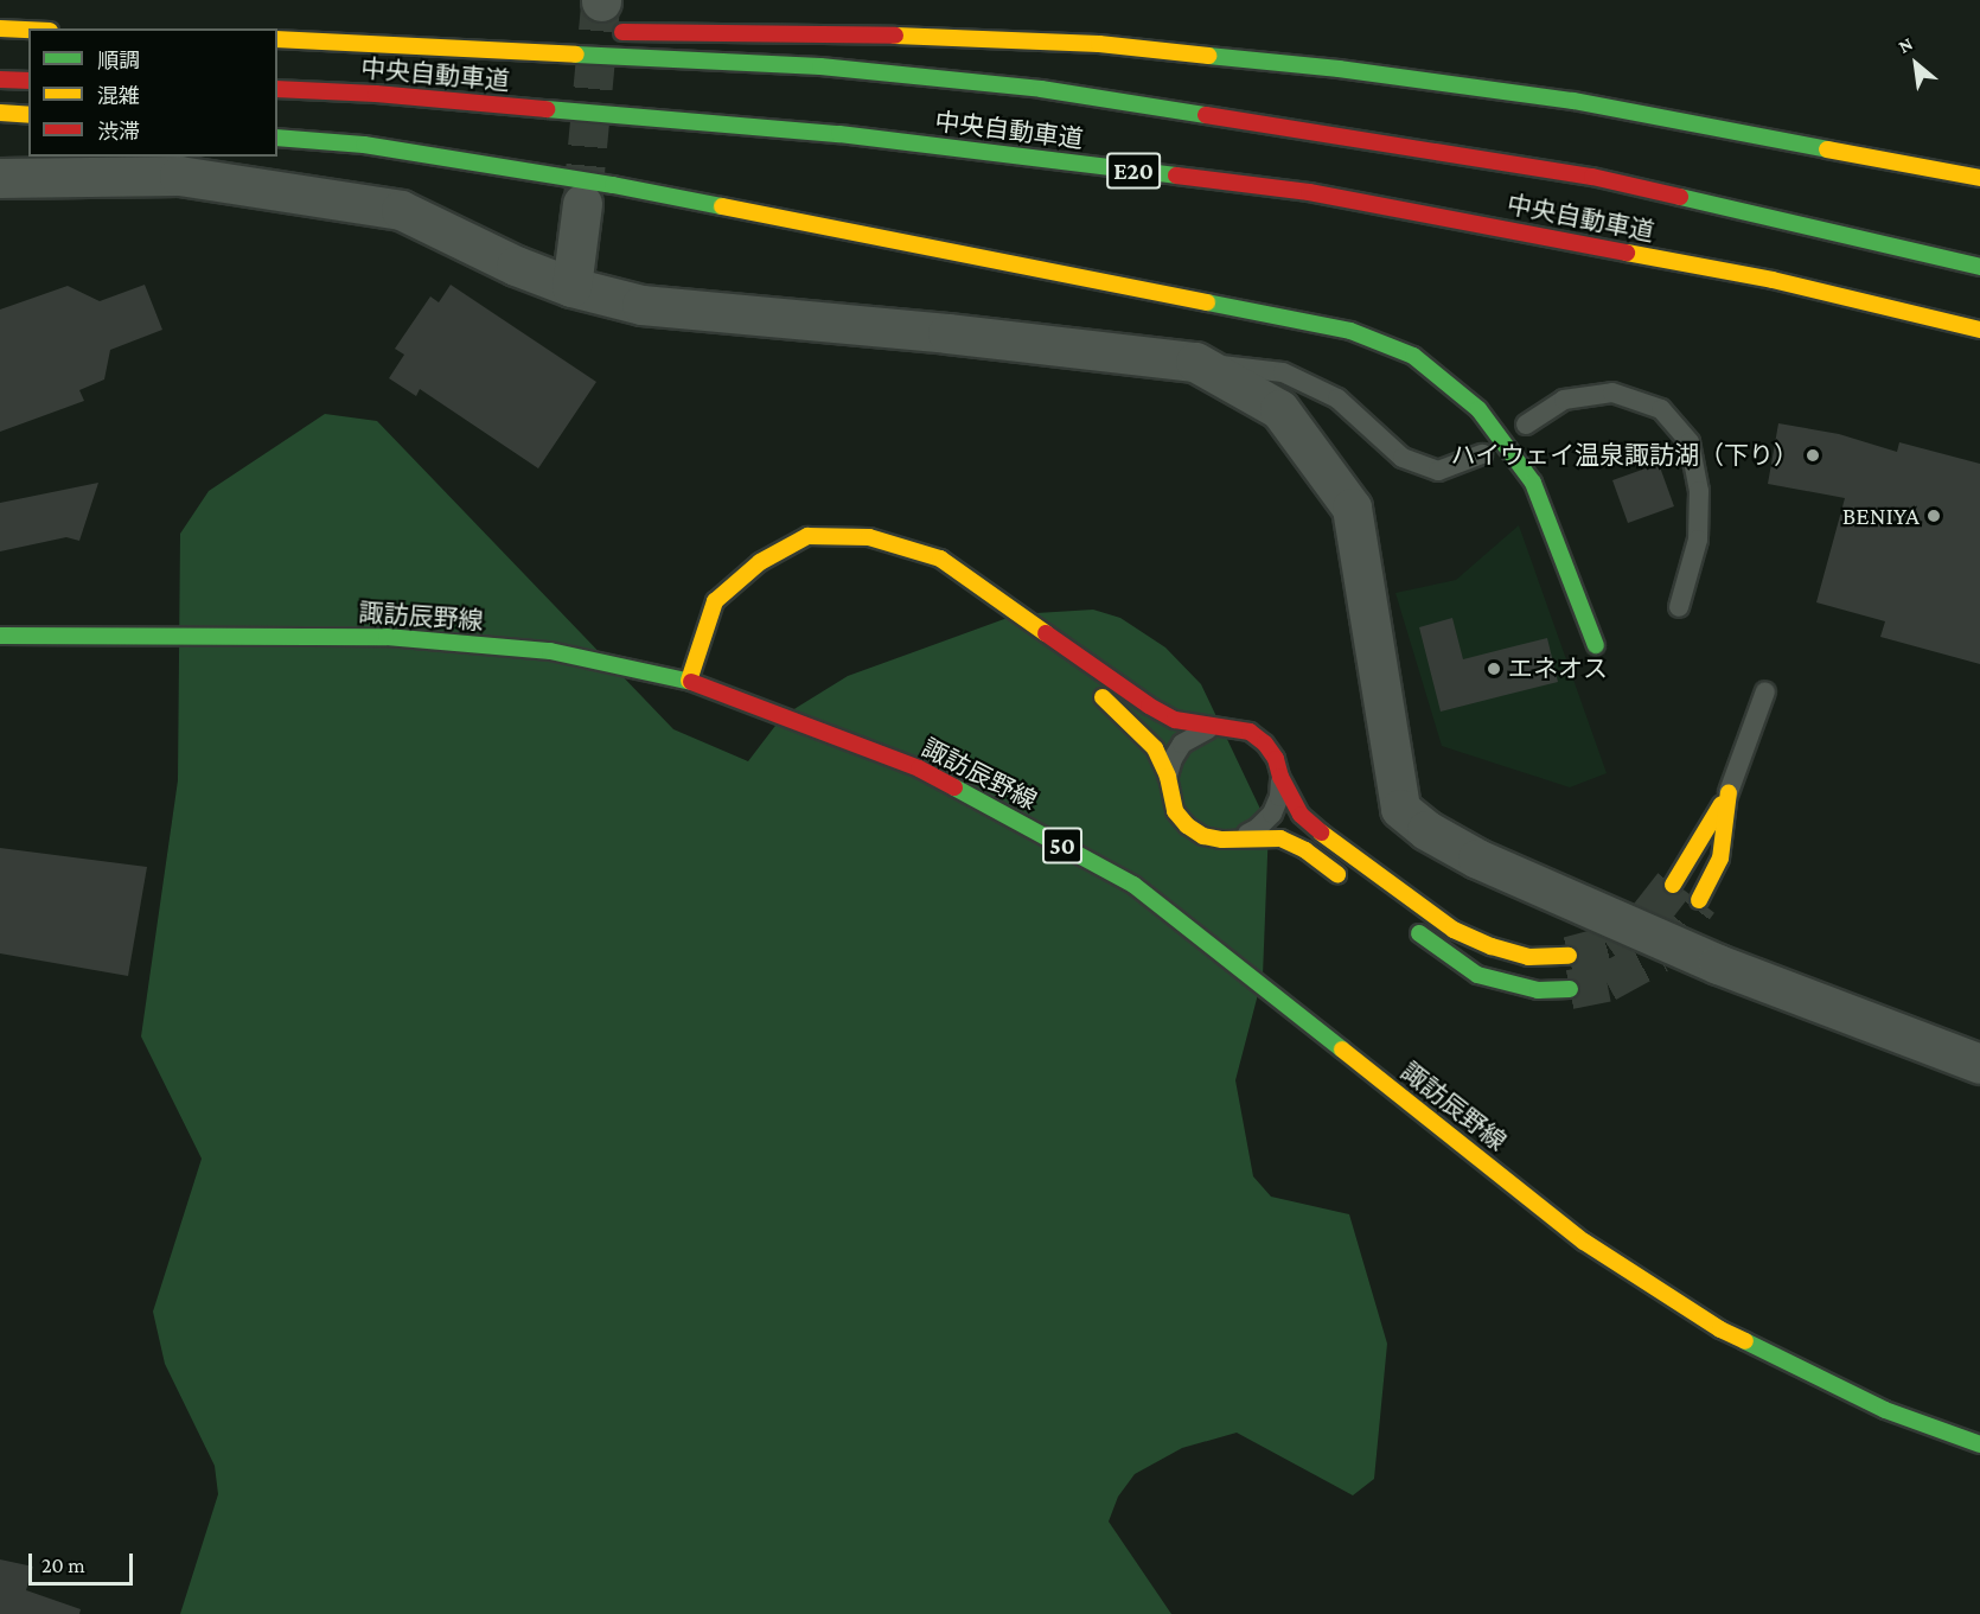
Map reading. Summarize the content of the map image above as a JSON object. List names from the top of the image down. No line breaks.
{"streets":{"main road":["中央自動車道","E20","諏訪辰野線","50"]},"places":["ハイウェイ温泉諏訪湖（下り）","BENIYA","エネオス"],"legend":["順調","混雑","渋滞"],"scale_bar":"20 m","north":"top left"}
